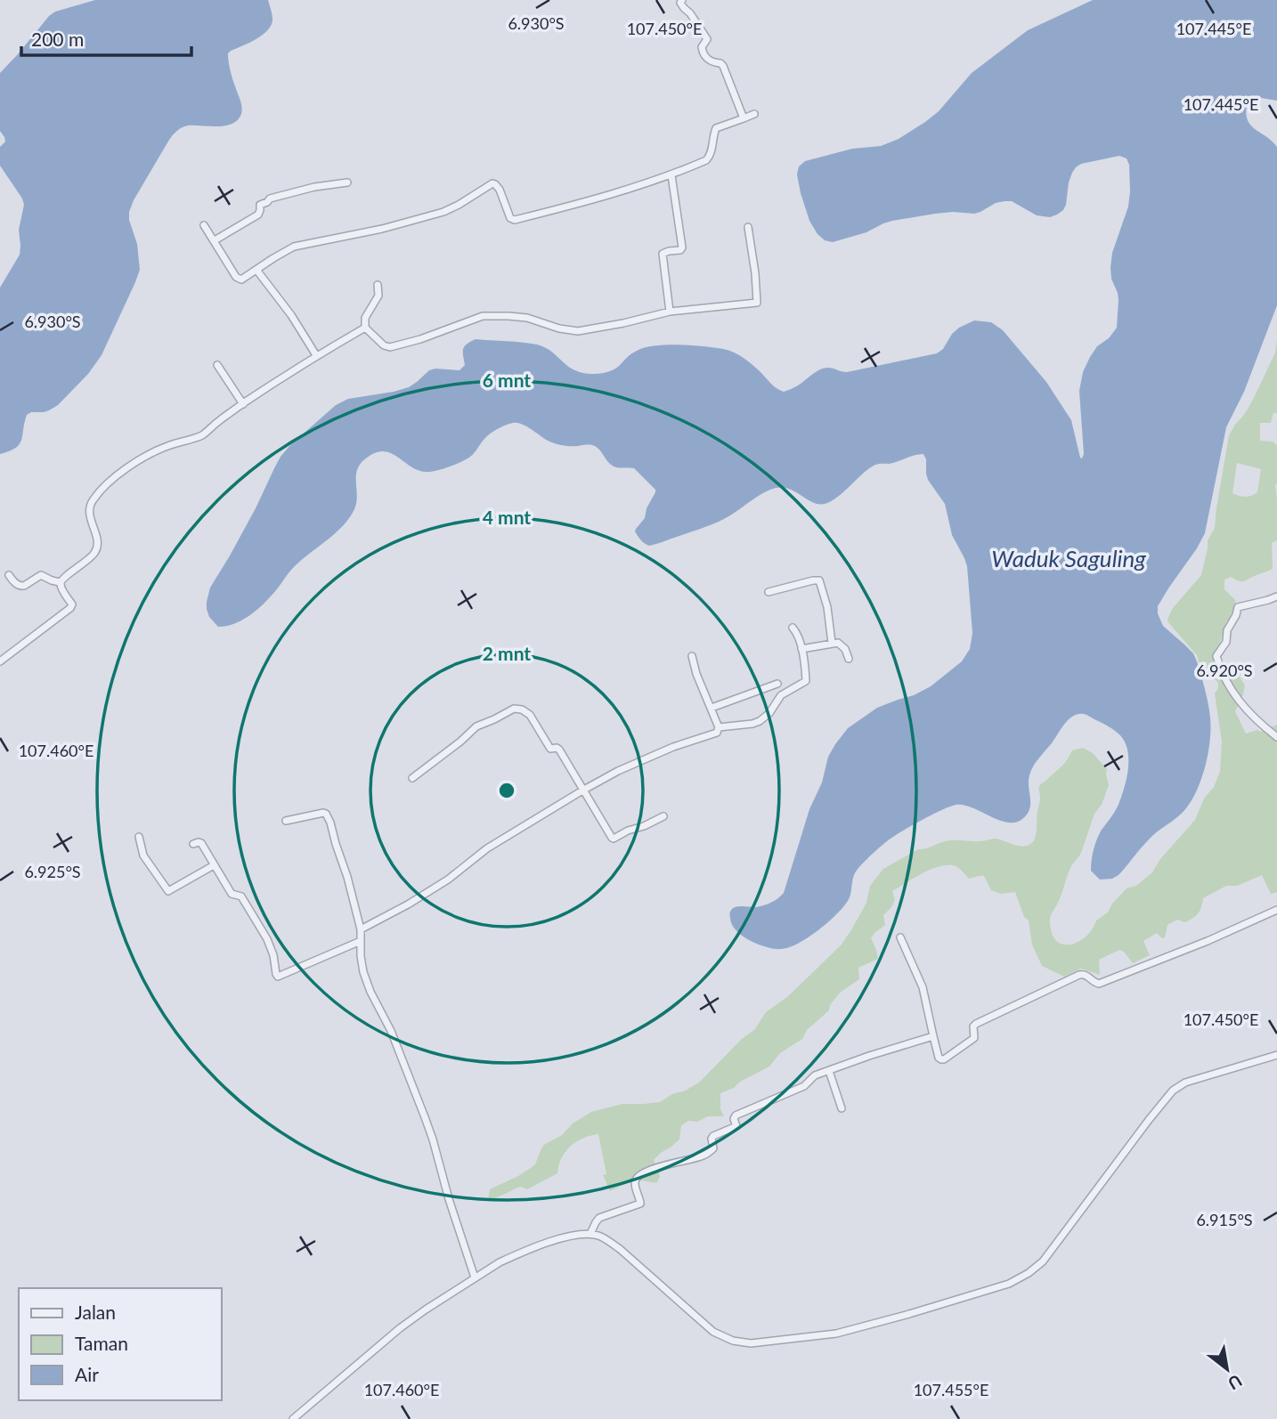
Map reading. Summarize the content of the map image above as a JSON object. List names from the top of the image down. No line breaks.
{"water":["Waduk Saguling"],"legend":["Jalan","Taman","Air"],"scale_bar":"200 m","north":"bottom right","coordinates":["6.930°S","107.450°E","107.445°E","6.920°S","107.460°E","6.925°S","6.915°S","107.455°E"],"rings":["6 mnt","4 mnt","2 mnt"]}
